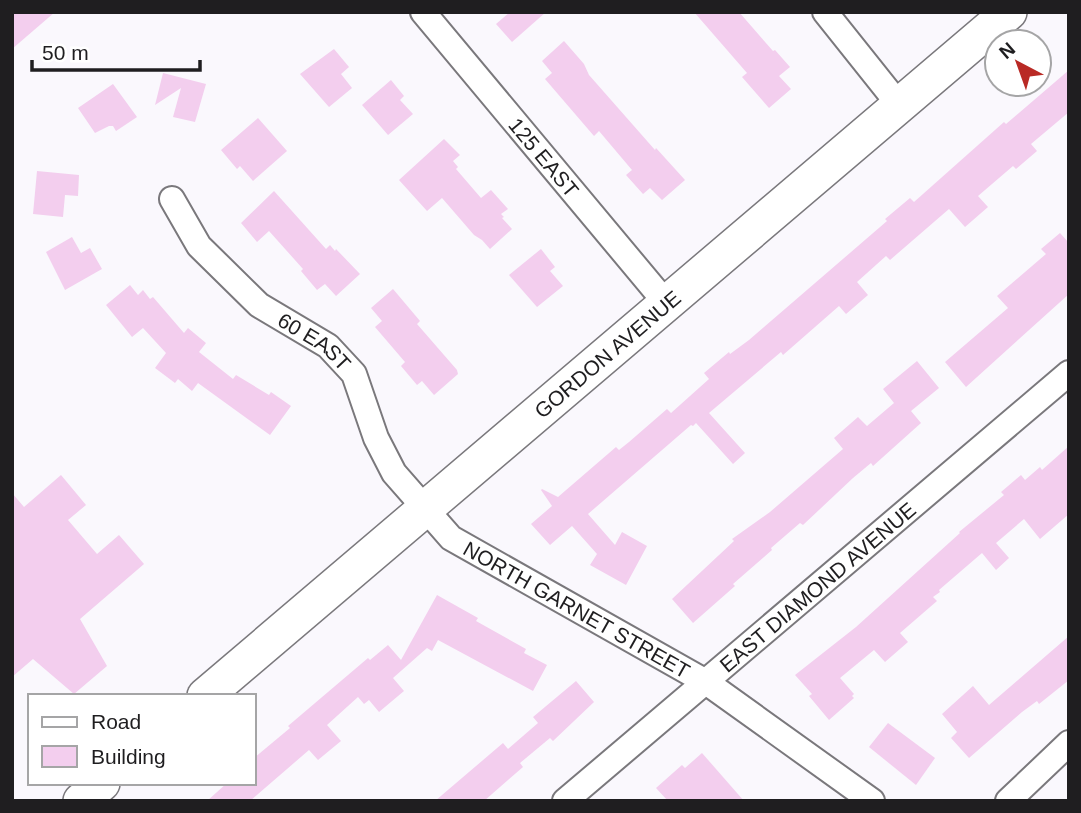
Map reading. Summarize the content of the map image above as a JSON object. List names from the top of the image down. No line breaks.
{"streets":{"main road":["GORDON AVENUE"],"street":["125 EAST","60 EAST","EAST DIAMOND AVENUE","NORTH GARNET STREET"]},"crossings":[["125 EAST","GORDON AVENUE"],["60 EAST","GORDON AVENUE"],["60 EAST","NORTH GARNET STREET"],["GORDON AVENUE","NORTH GARNET STREET"],["EAST DIAMOND AVENUE","NORTH GARNET STREET"]],"legend":["Road","Building"],"scale_bar":"50 m","north":"top left"}
